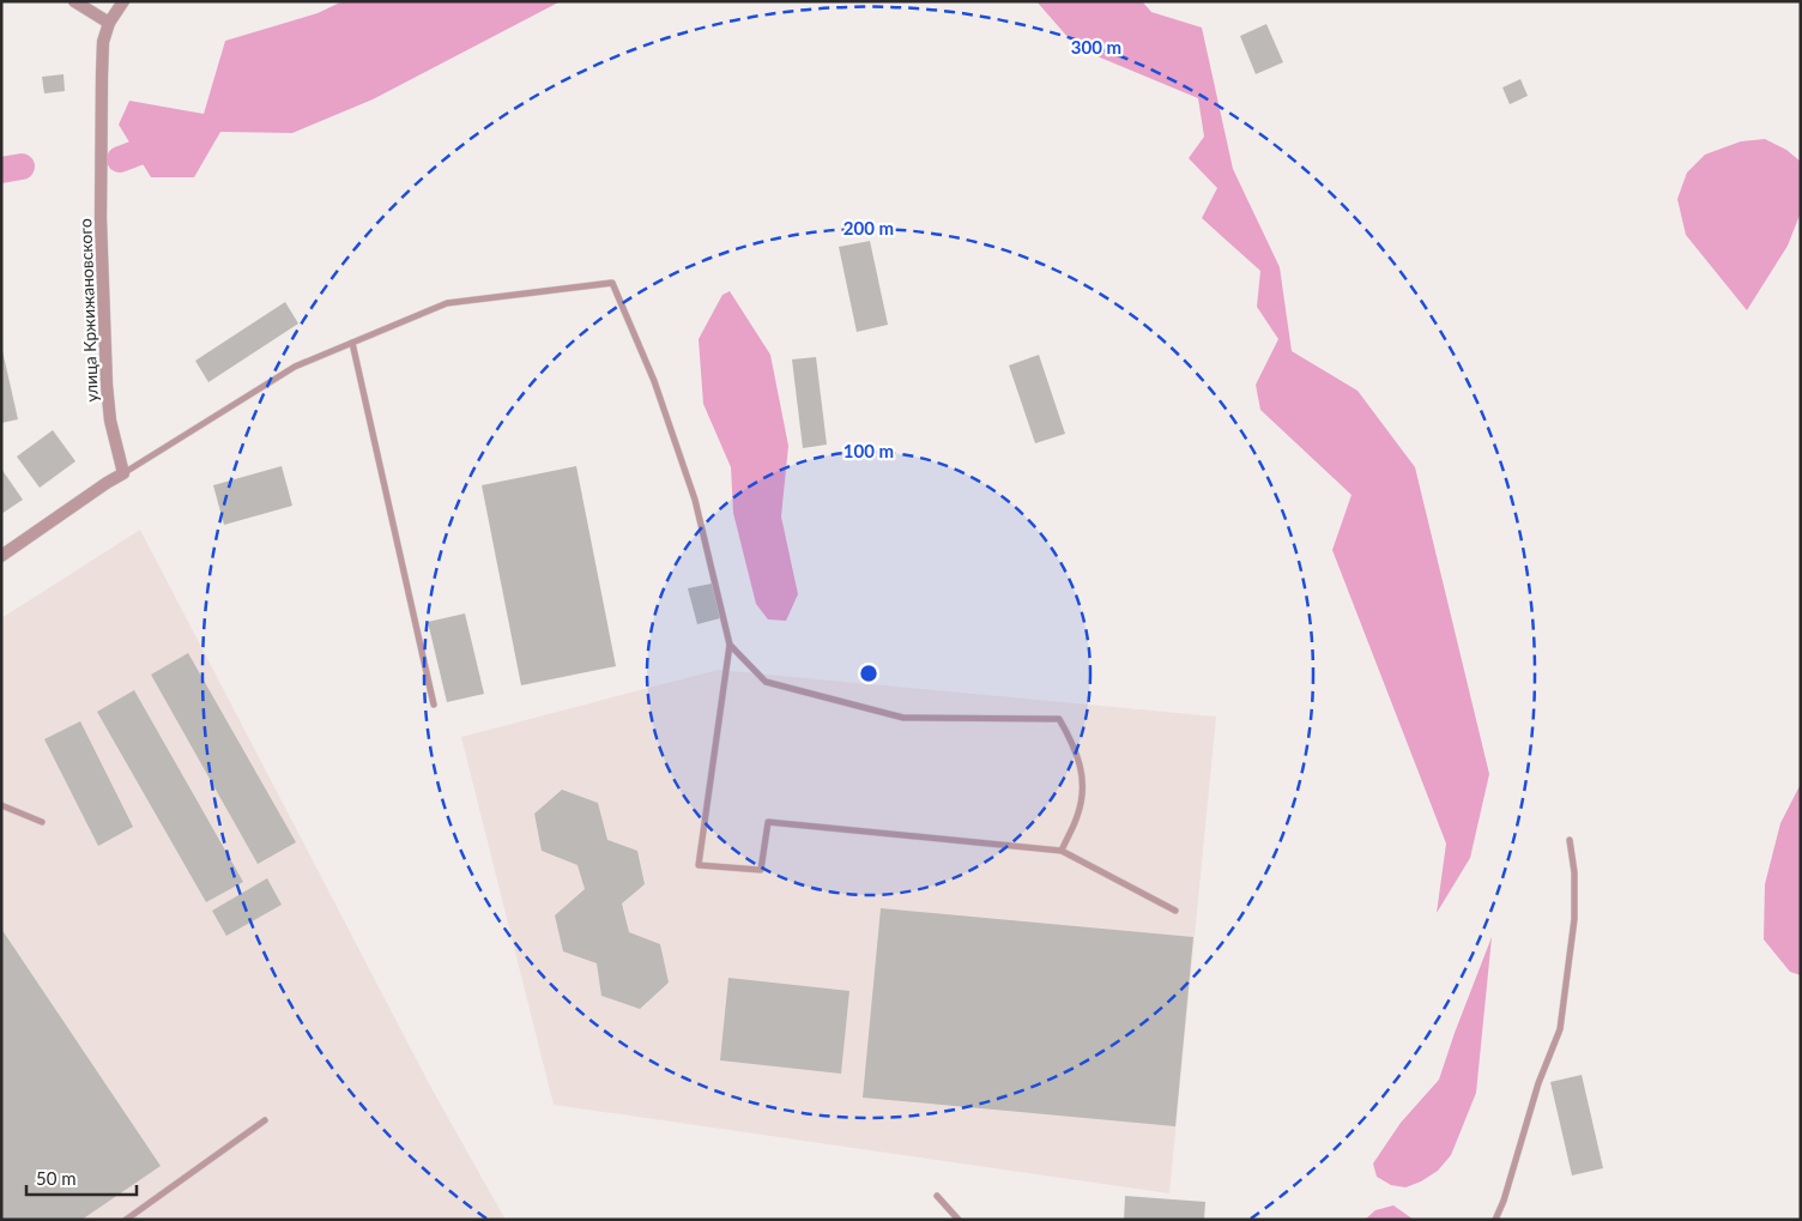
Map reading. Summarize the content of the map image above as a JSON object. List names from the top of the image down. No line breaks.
{"streets":{"street":["улица Кржижановского"]},"scale_bar":"50 m","rings":["300 m","200 m","100 m"]}
